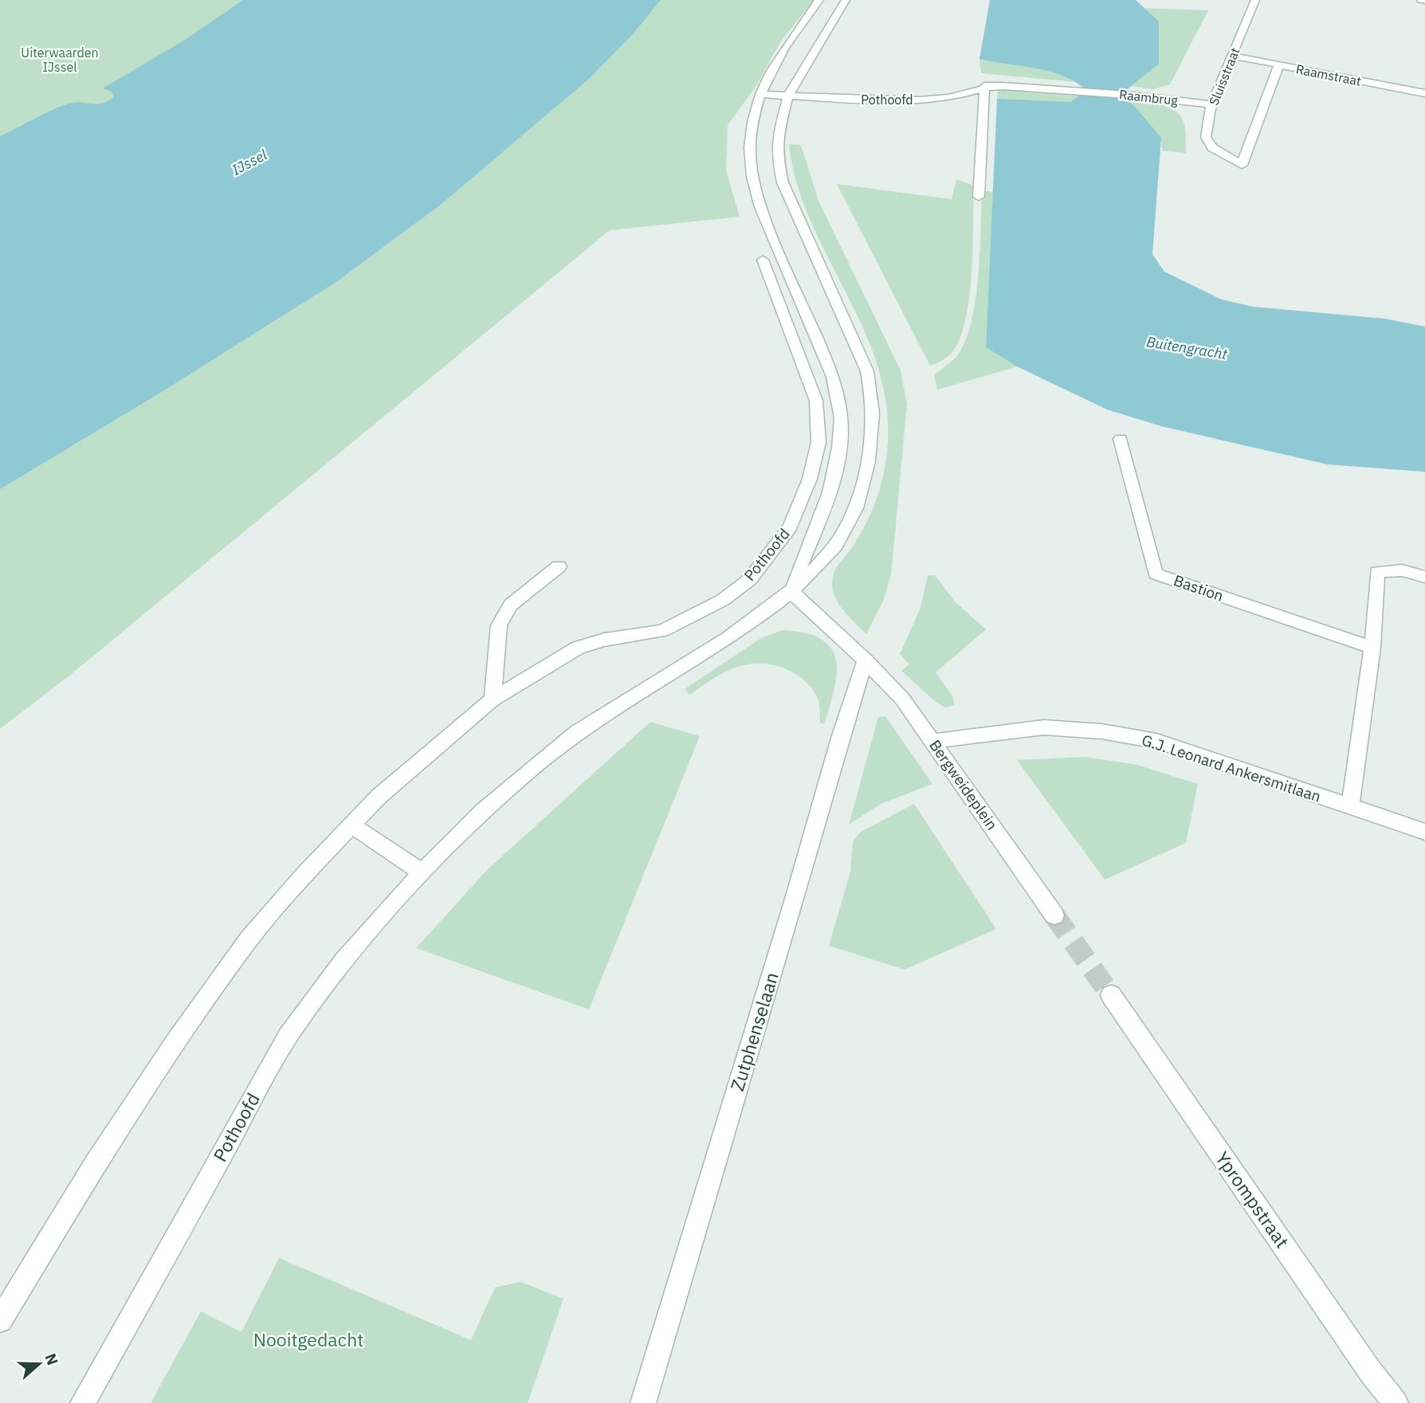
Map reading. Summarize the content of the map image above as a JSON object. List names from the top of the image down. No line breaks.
{"streets":{"street":["Raamstraat","Sluisstraat","Raambrug","Pothoofd","Bastion","G.J. Leonard Ankersmitlaan","Bergweideplein","Zutphenselaan","Yprompstraat"]},"crossings":[["Raamstraat","Sluisstraat"],["Sluisstraat","Raambrug"],["Raambrug","Pothoofd"],["G.J. Leonard Ankersmitlaan","Bergweideplein"],["Bergweideplein","Zutphenselaan"]],"water":["IJssel","Buitengracht"],"parks":["Uiterwaarden IJssel","Nooitgedacht"],"north":"right"}
